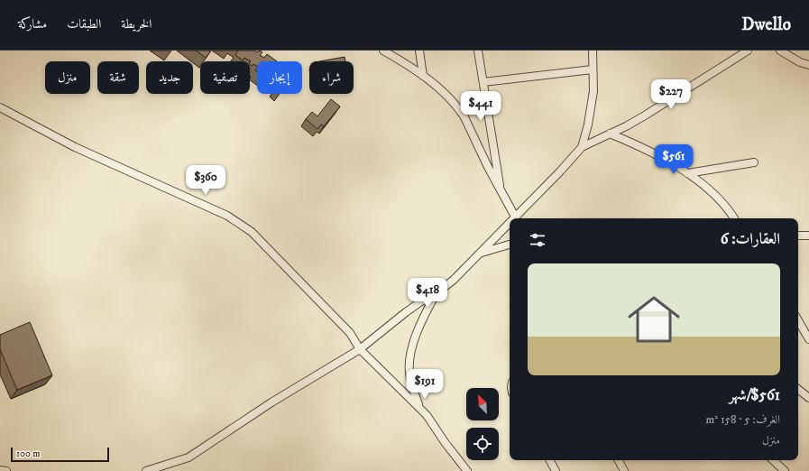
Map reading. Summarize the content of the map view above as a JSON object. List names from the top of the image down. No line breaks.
{"scale_bar":"100 m","north":"top left","page":{"header":"Dwello","nav":["الخريطة","الطبقات","مشاركة"],"chip":["شراء","إيجار","تصفية","جديد","شقة","منزل"],"price":["$227","$441","$561","$360","$418","$191"],"heading":"العقارات: 6","list":[{"name":"$561/شهر","note":"الغرف: 5 · 158 m² · منزل"}],"scale":"100 m"}}
